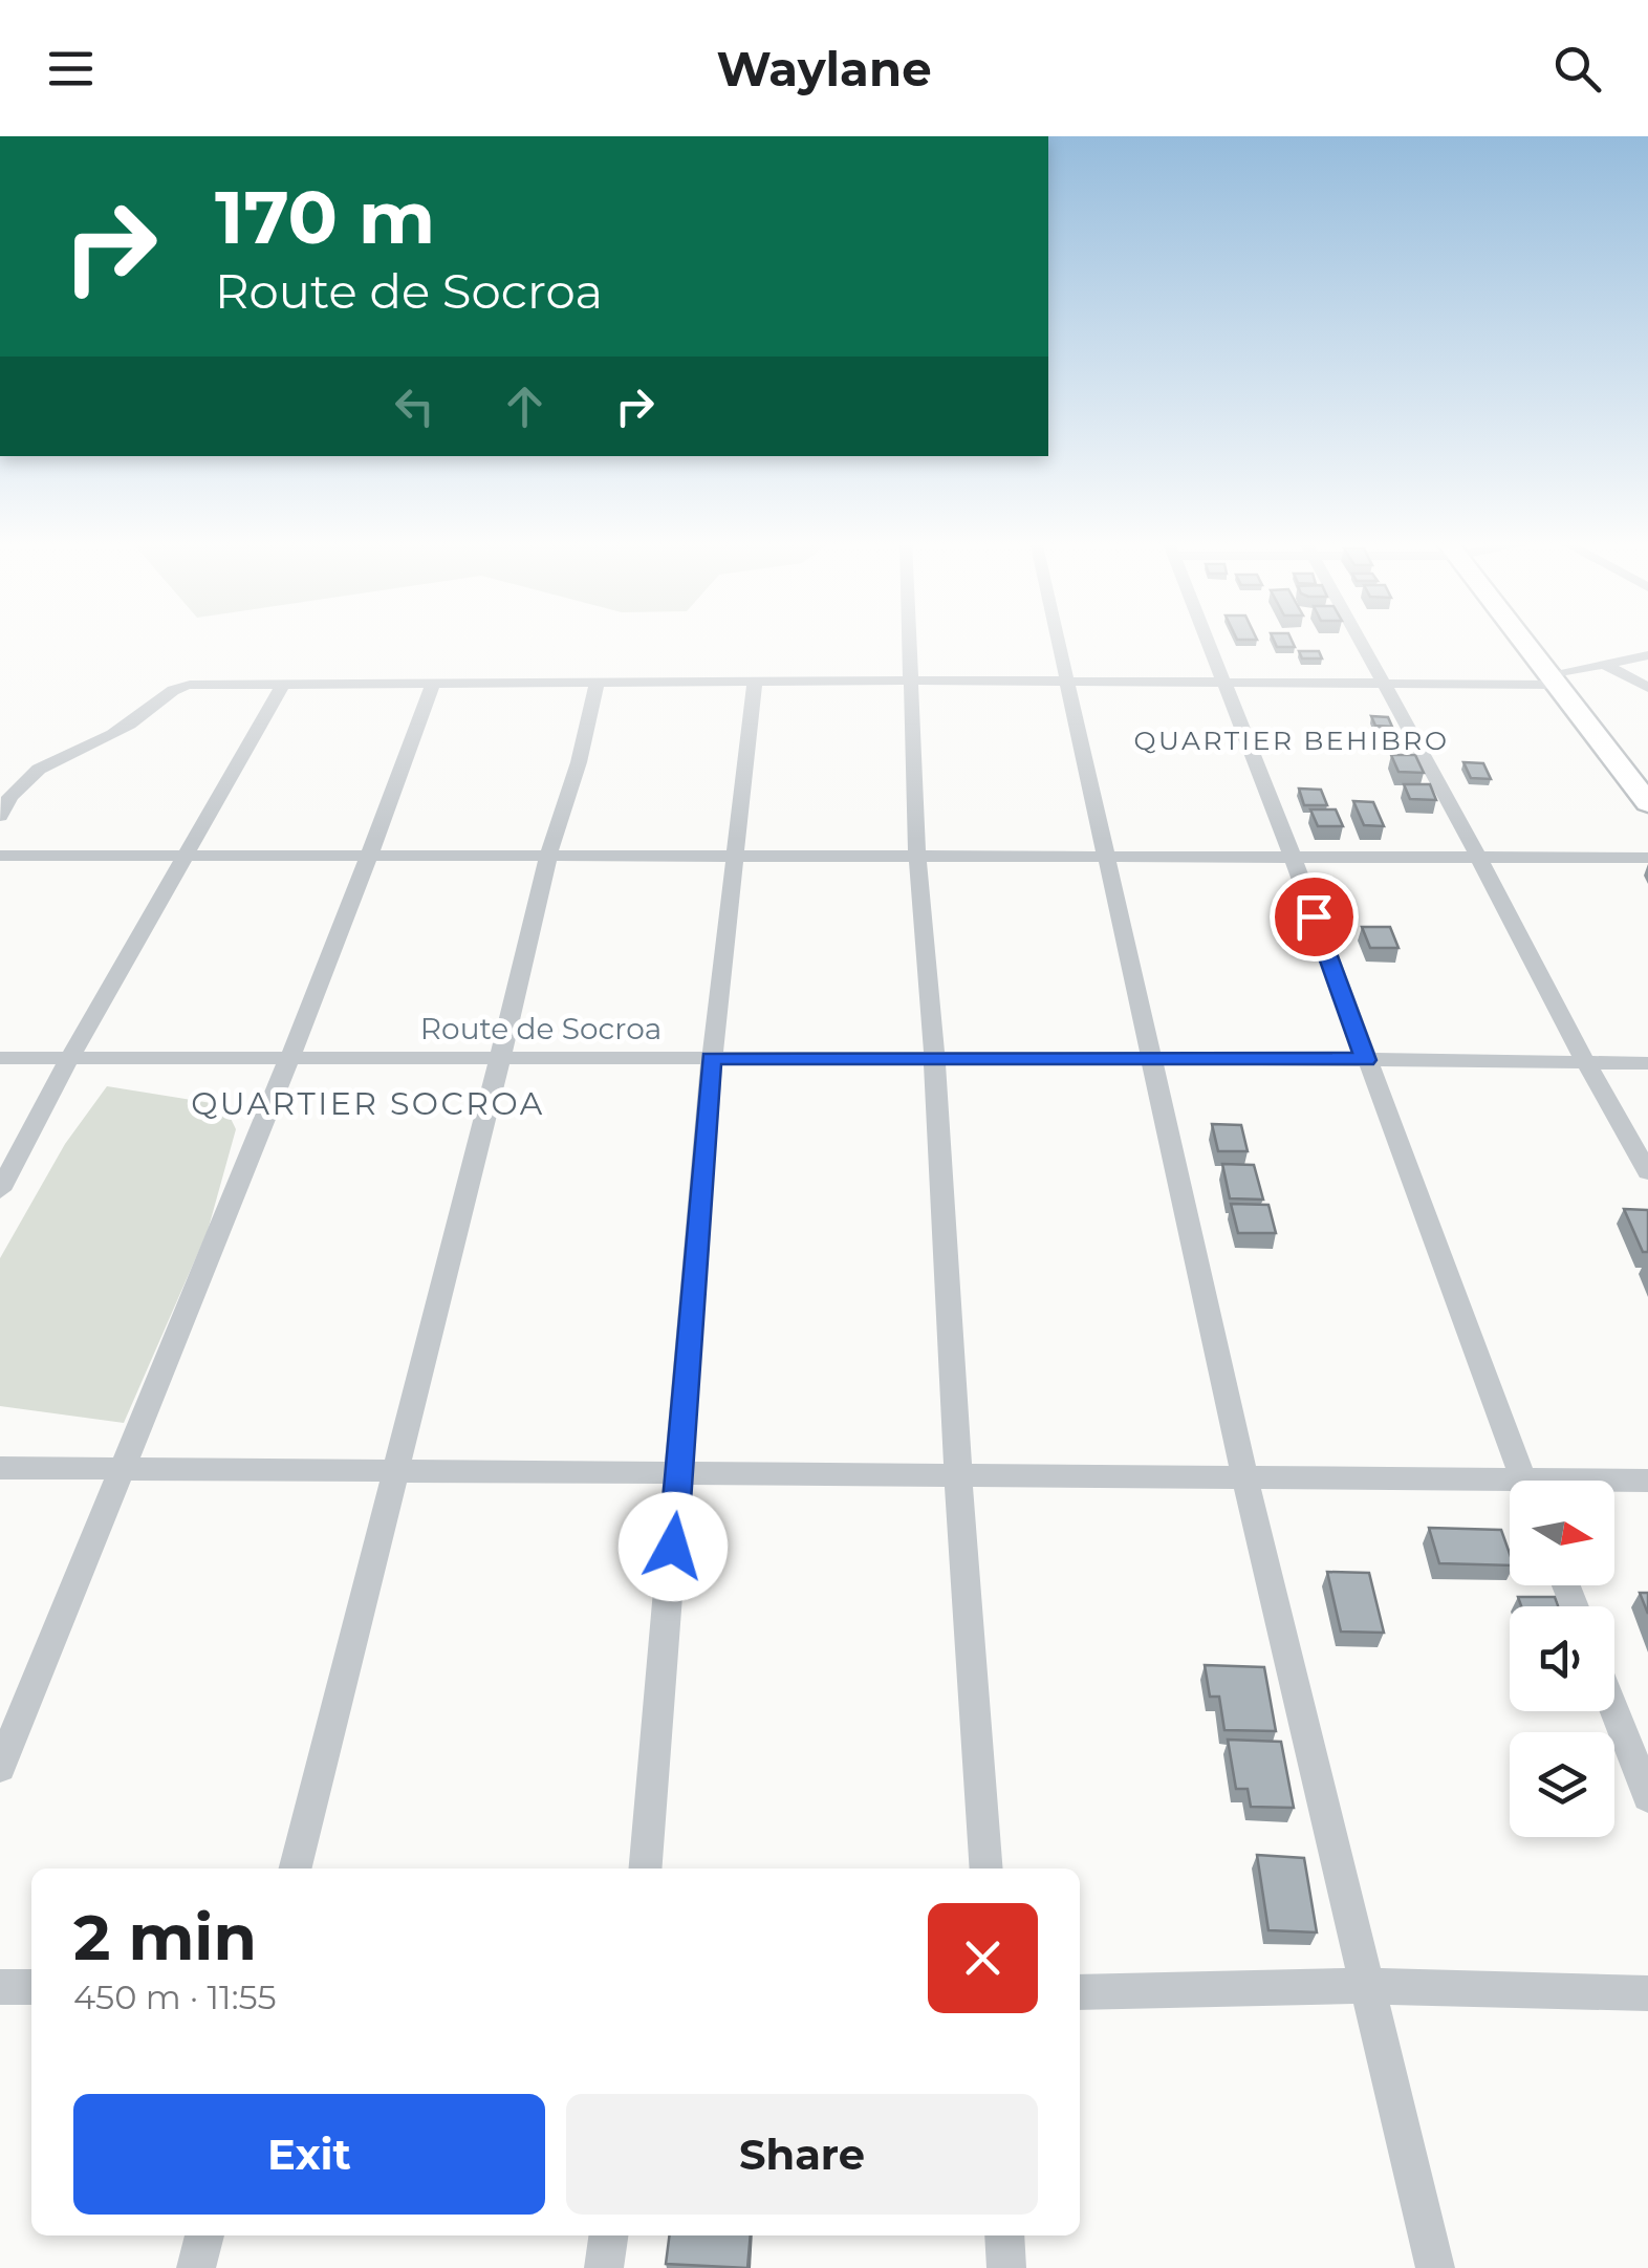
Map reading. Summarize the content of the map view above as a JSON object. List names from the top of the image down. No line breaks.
{"streets":{"street":["Route de Socroa"]},"districts":["QUARTIER BEHIBRO","QUARTIER SOCROA"],"north":"right","page":{"header":"Waylane","turn":["170 m","Route de Socroa"],"heading":["2 min","450 m · 11:55"],"buttons":["Exit","Share"]}}
